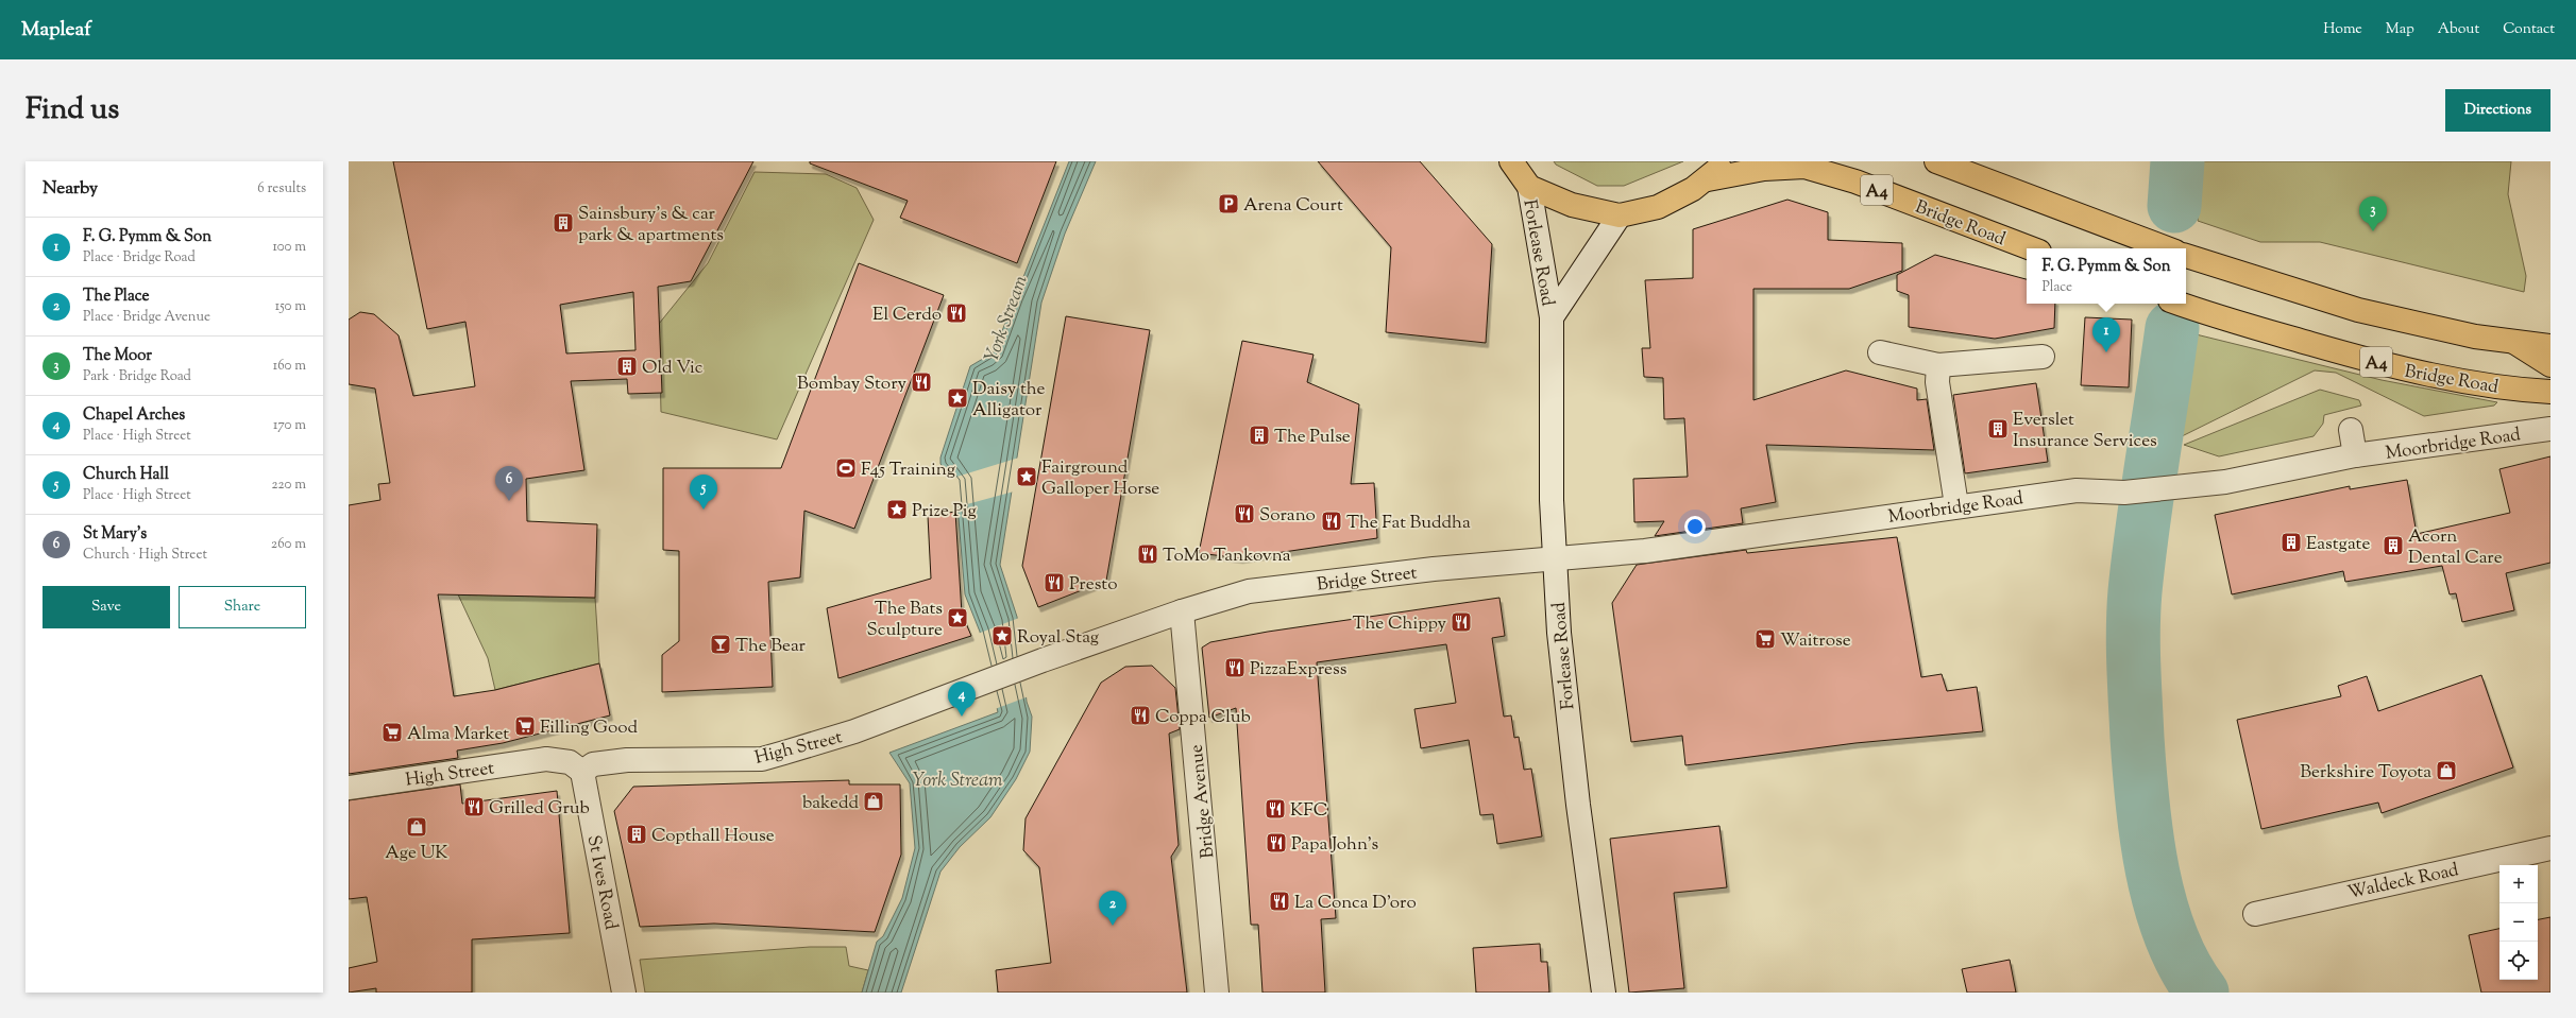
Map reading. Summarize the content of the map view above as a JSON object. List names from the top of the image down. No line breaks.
{"streets":{"main road":["A4","Bridge Road"],"street":["Forlease Road","Moorbridge Road","Bridge Street","High Street","Bridge Avenue","Waldeck Road","St Ives Road"]},"crossings":[["A4","Bridge Road"],["A4","Forlease Road"],["Forlease Road","Moorbridge Road"],["Forlease Road","Bridge Street"],["Moorbridge Road","Bridge Street"],["Bridge Street","High Street"],["Bridge Street","Bridge Avenue"],["High Street","Bridge Avenue"],["High Street","St Ives Road"]],"water":["York Stream"],"places":{"parking":["Arena Court"],"building":["Sainsbury's & car park & apartments","Old Vic","Everslet Insurance Services","The Pulse","Eastgate","Acorn Dental Care","Copthall House"],"restaurant":["El Cerdo","Bombay Story","Sorano","The Fat Buddha","ToMo Tankovna","Presto","The Chippy","PizzaExpress","Coppa Club","Grilled Grub","KFC","Papa John's","La Conca D'oro"],"place":["Daisy the Alligator","Fairground Galloper Horse","Prize Pig","The Bats Sculpture","Royal Stag"],"sports":["F45 Training"],"supermarket":["Waitrose","Filling Good","Alma Market"],"bar":["The Bear"],"shop":["Berkshire Toyota","bakedd","Age UK"]},"page":{"header":"Mapleaf","nav":["Home","Map","About","Contact"],"title":"Find us","buttons":["Directions",["Save","Share"]],"heading":["Nearby","6 results"],"pins":["3","1","6","5","4","2"],"list":[{"mark":"1","name":"F. G. Pymm & Son","note":"Place · Bridge Road","value":"100 m"},{"mark":"2","name":"The Place","note":"Place · Bridge Avenue","value":"150 m"},{"mark":"3","name":"The Moor","note":"Park · Bridge Road","value":"160 m"},{"mark":"4","name":"Chapel Arches","note":"Place · High Street","value":"170 m"},{"mark":"5","name":"Church Hall","note":"Place · High Street","value":"220 m"},{"mark":"6","name":"St Mary's","note":"Church · High Street","value":"260 m"}],"popup":["F. G. Pymm & Son","Place"],"map_buttons":["+","−"]}}
